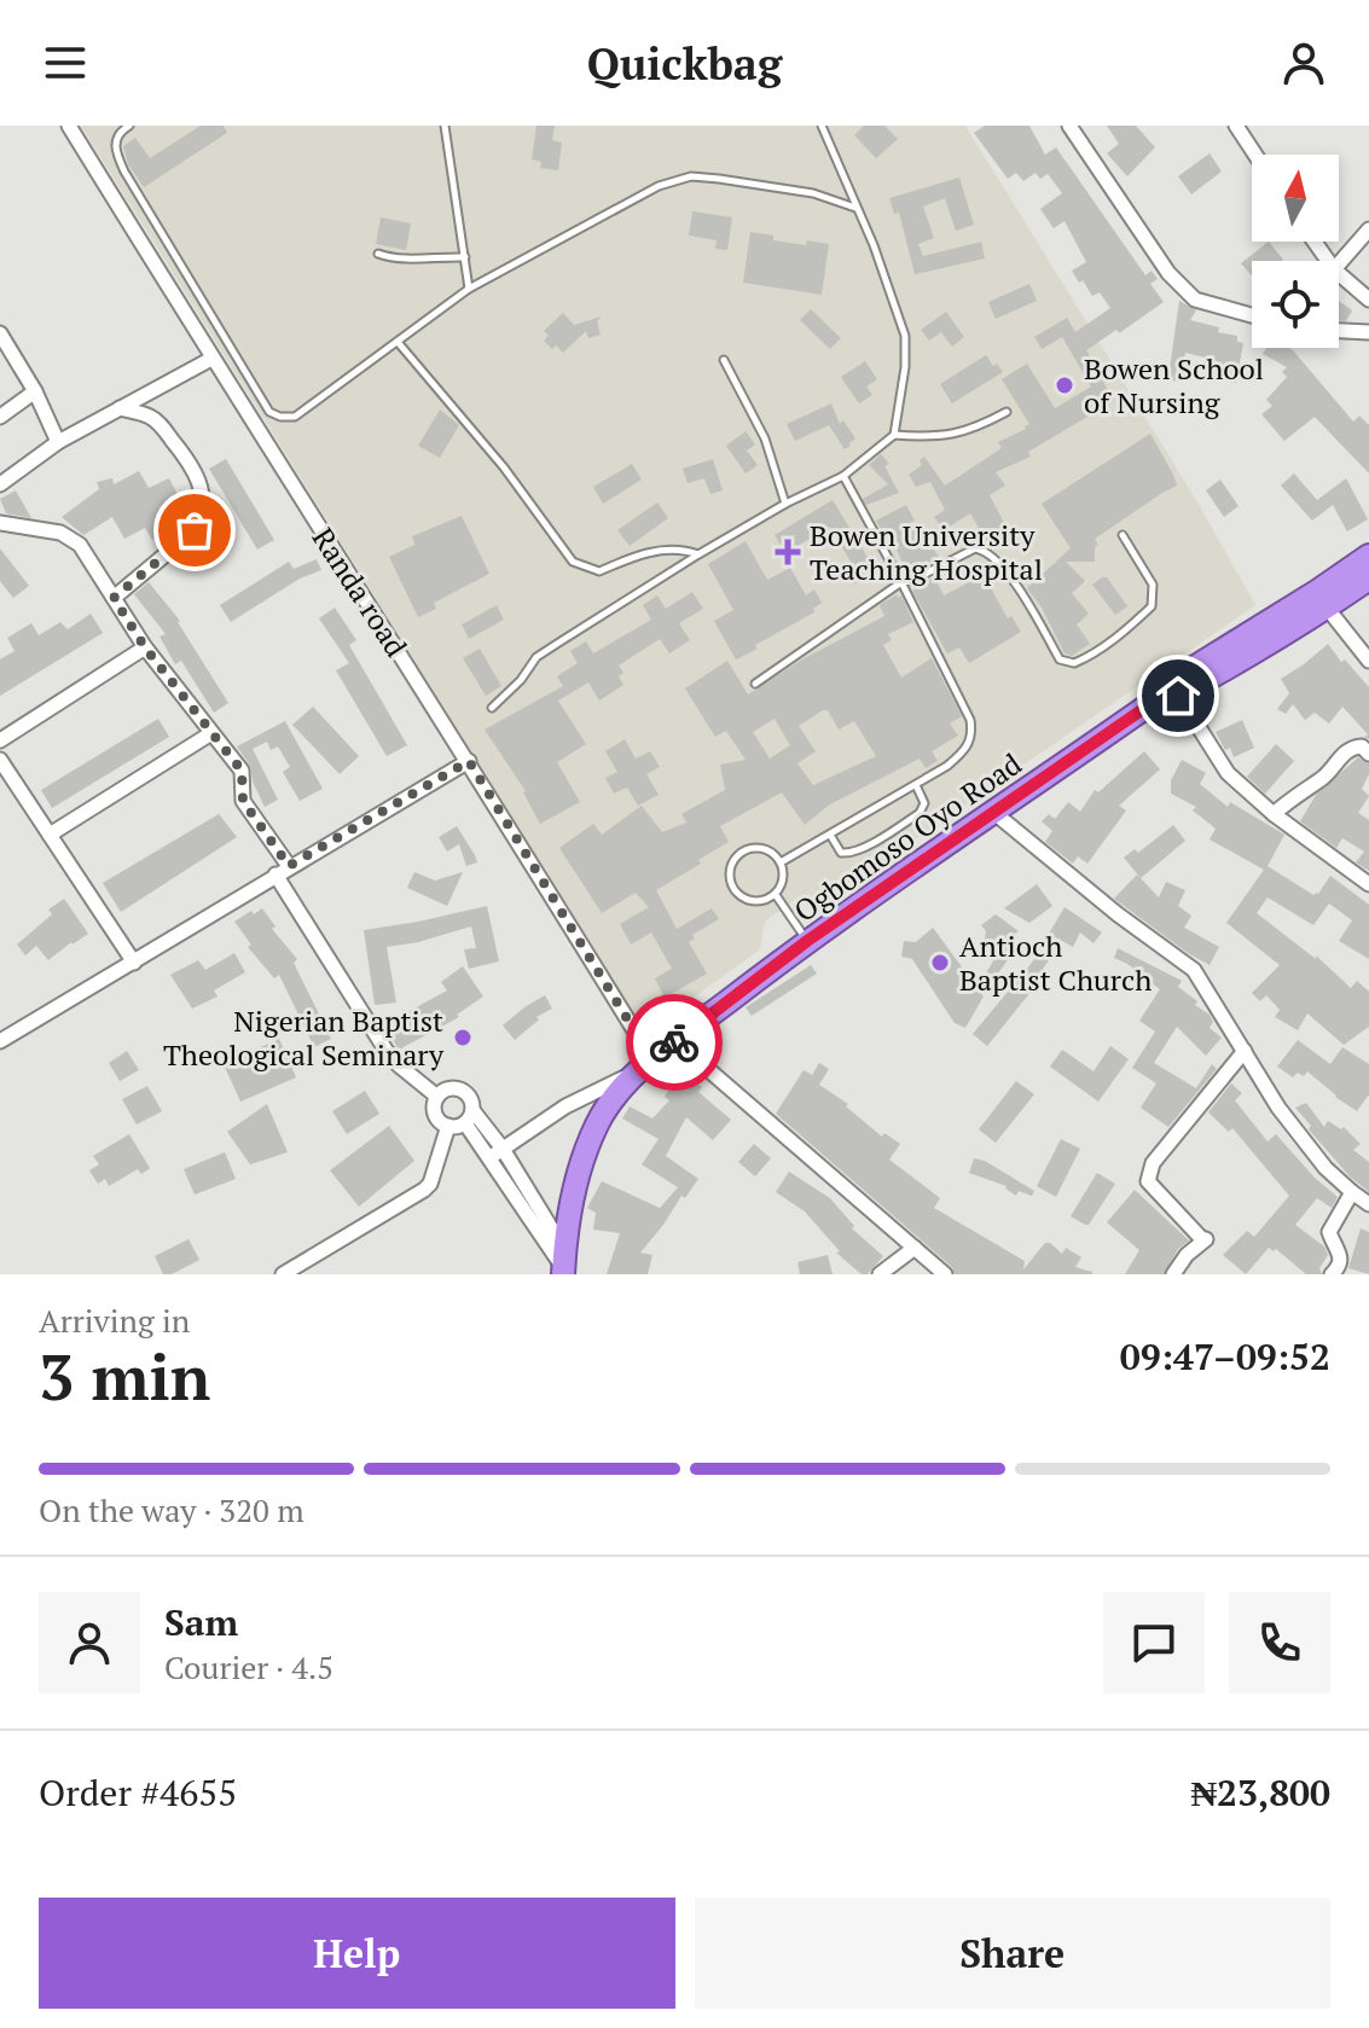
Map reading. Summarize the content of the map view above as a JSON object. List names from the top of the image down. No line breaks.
{"streets":{"highway":["Ogbomoso Oyo Road"],"street":["Randa road"]},"crossings":[["Randa road","Ogbomoso Oyo Road"]],"places":{"other":["Bowen School of Nursing","Antioch Baptist Church","Nigerian Baptist Theological Seminary"],"health":["Bowen University Teaching Hospital"]},"north":"top","page":{"header":"Quickbag","heading":["3 min","Arriving in","09:47–09:52"],"panel":["Sam","Courier · 4.5","Order #4655","₦23,800"],"bar":"On the way · 320 m","buttons":["Help","Share"]}}
